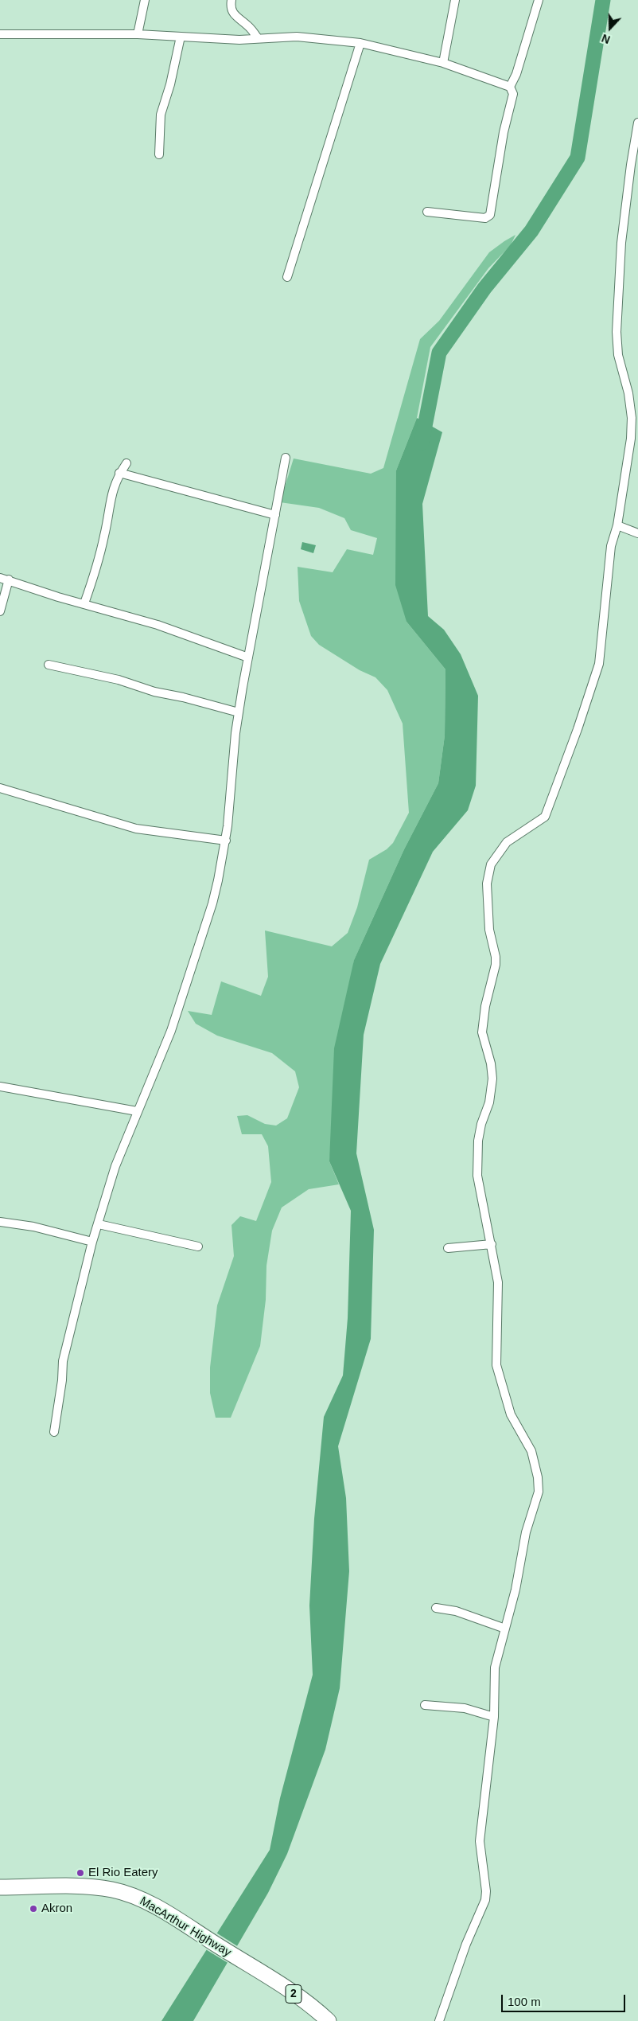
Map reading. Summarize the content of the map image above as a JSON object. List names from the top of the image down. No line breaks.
{"streets":{"highway":["MacArthur Highway","2"]},"places":["El Rio Eatery","Akron"],"scale_bar":"100 m","north":"bottom"}
